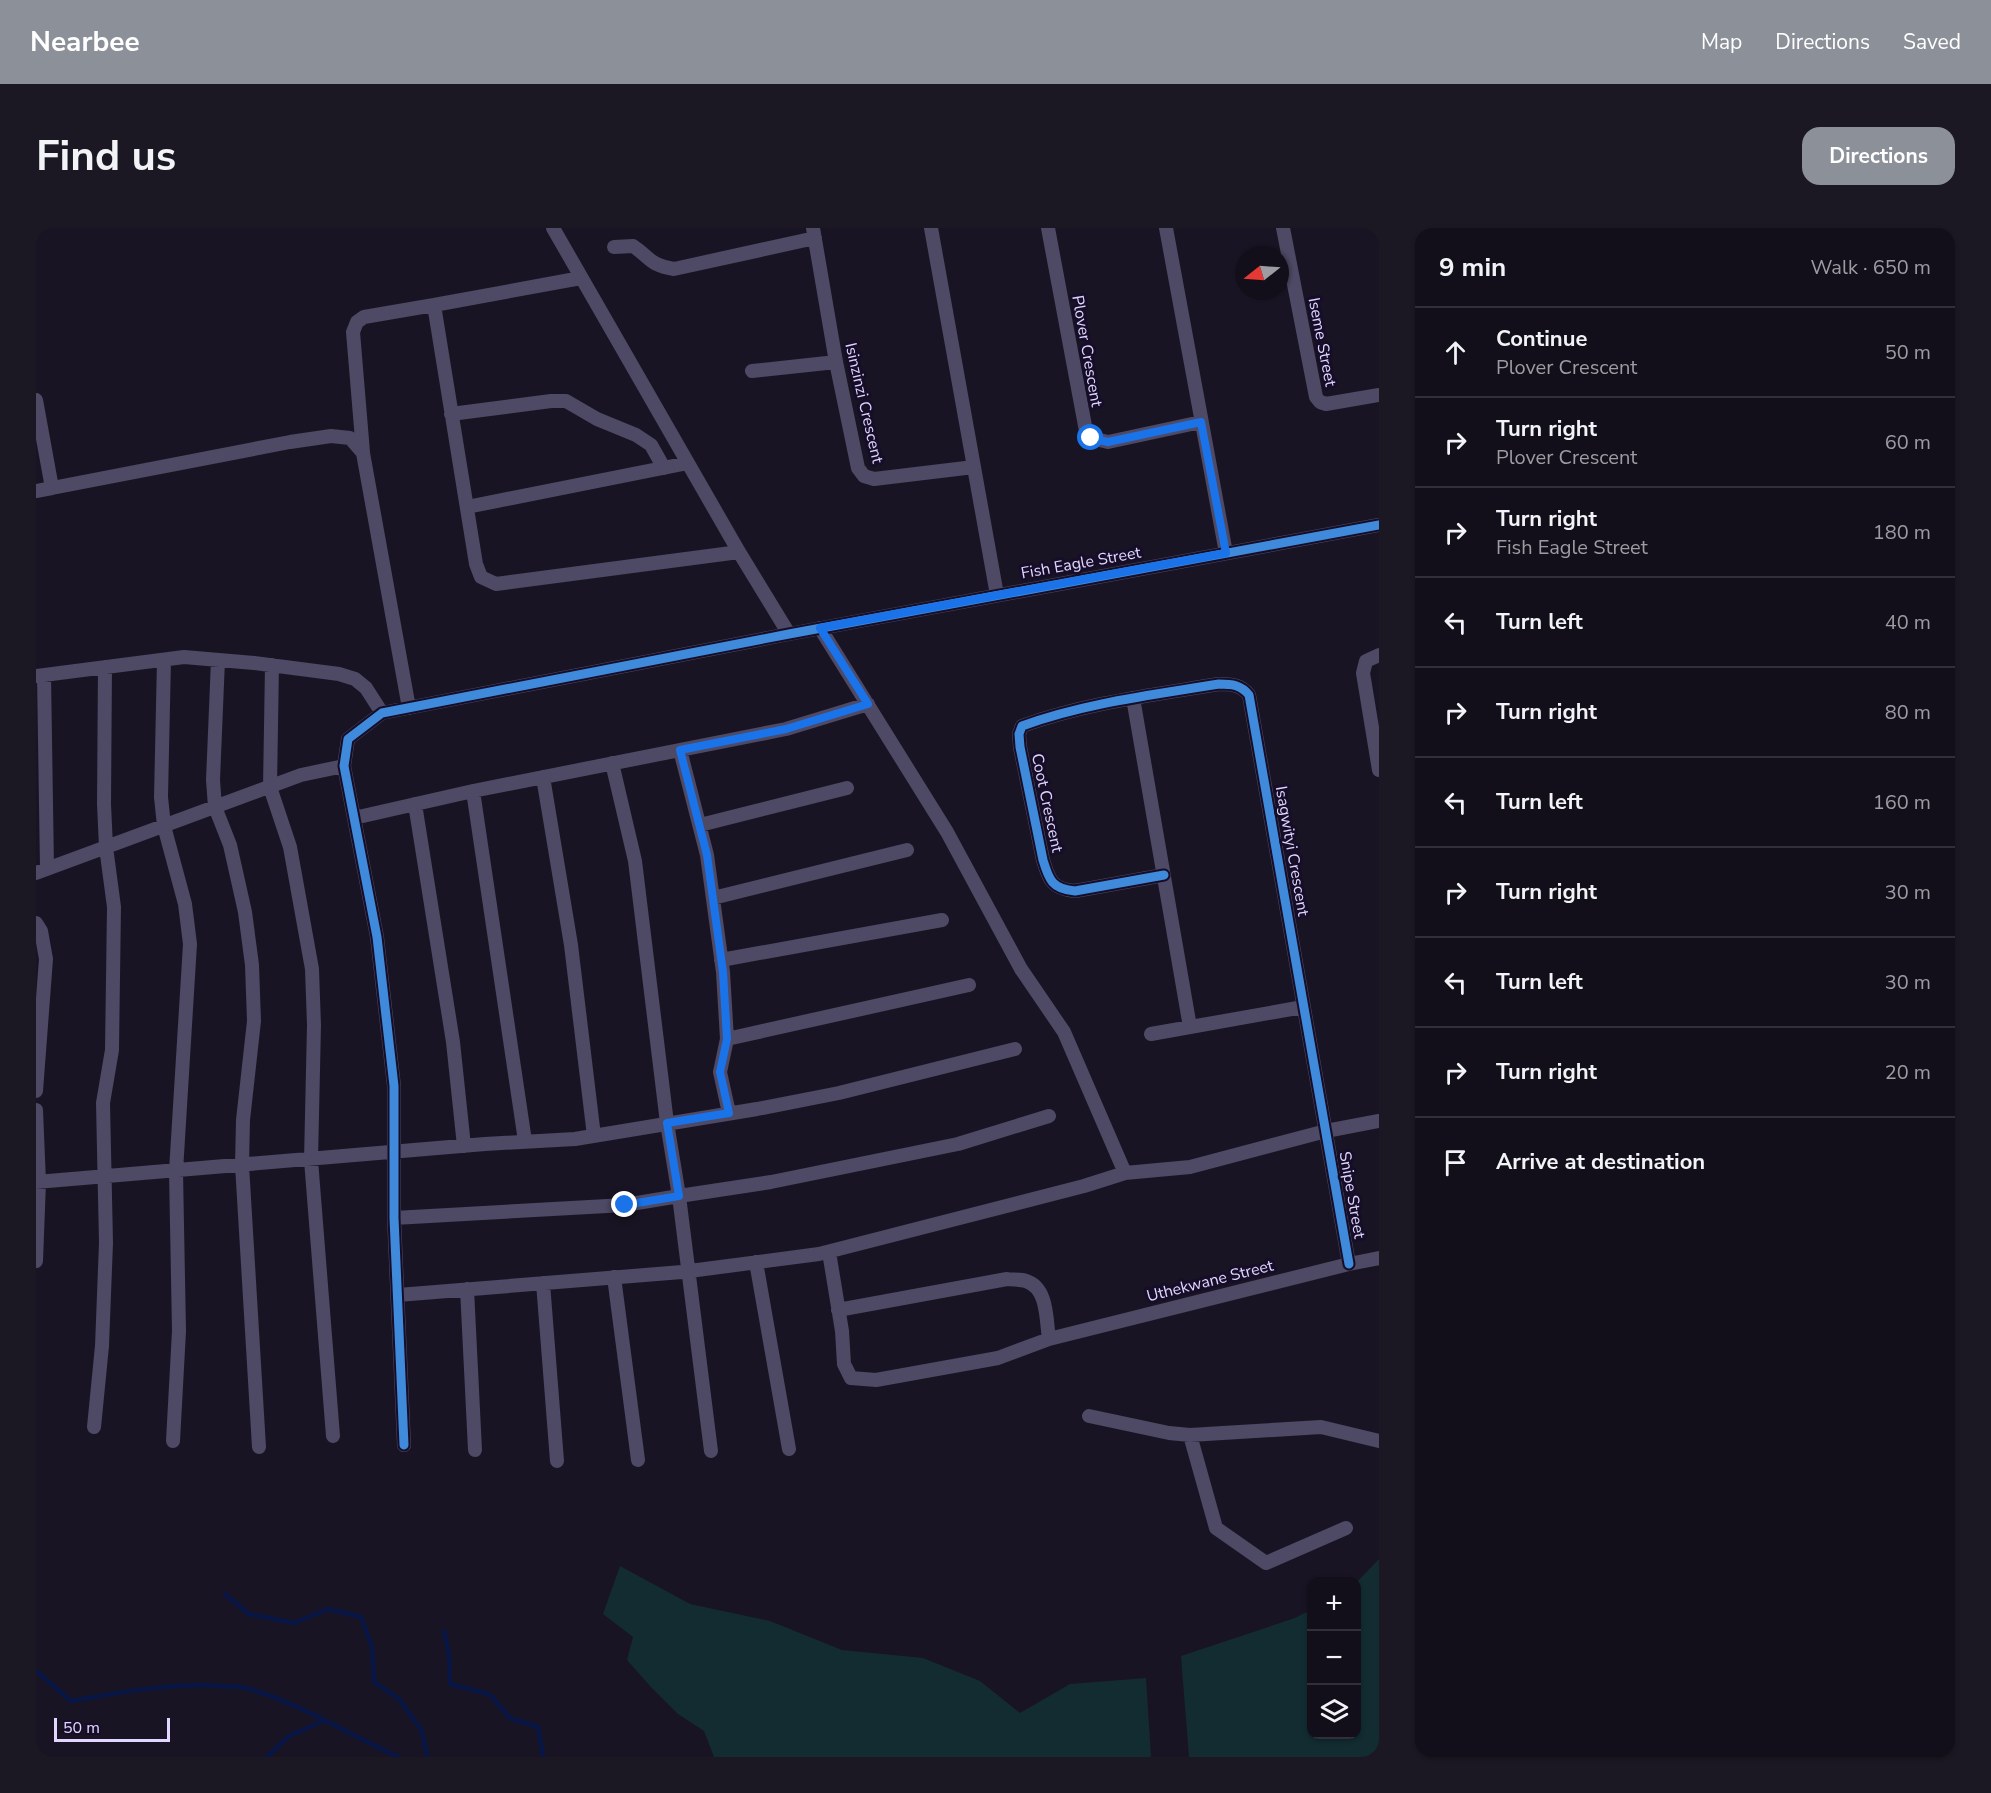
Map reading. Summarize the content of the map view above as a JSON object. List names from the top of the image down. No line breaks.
{"streets":{"street":["Iseme Street","Plover Crescent","Isinzinzi Crescent","Fish Eagle Street","Coot Crescent","Isagwityi Crescent","Snipe Street","Uthekwane Street"]},"crossings":[["Coot Crescent","Isagwityi Crescent"],["Isagwityi Crescent","Snipe Street"],["Snipe Street","Uthekwane Street"]],"scale_bar":"50 m","north":"left","page":{"header":"Nearbee","nav":["Map","Directions","Saved"],"buttons":"Directions","title":"Find us","heading":["9 min","Walk · 650 m"],"list":[["Continue","Plover Crescent","50 m"],["Turn right","Plover Crescent","60 m"],["Turn right","Fish Eagle Street","180 m"],["Turn left","40 m"],["Turn right","80 m"],["Turn left","160 m"],["Turn right","30 m"],["Turn left","30 m"],["Turn right","20 m"],"Arrive at destination"],"map_buttons":["+","−"],"scale":"50 m"}}
